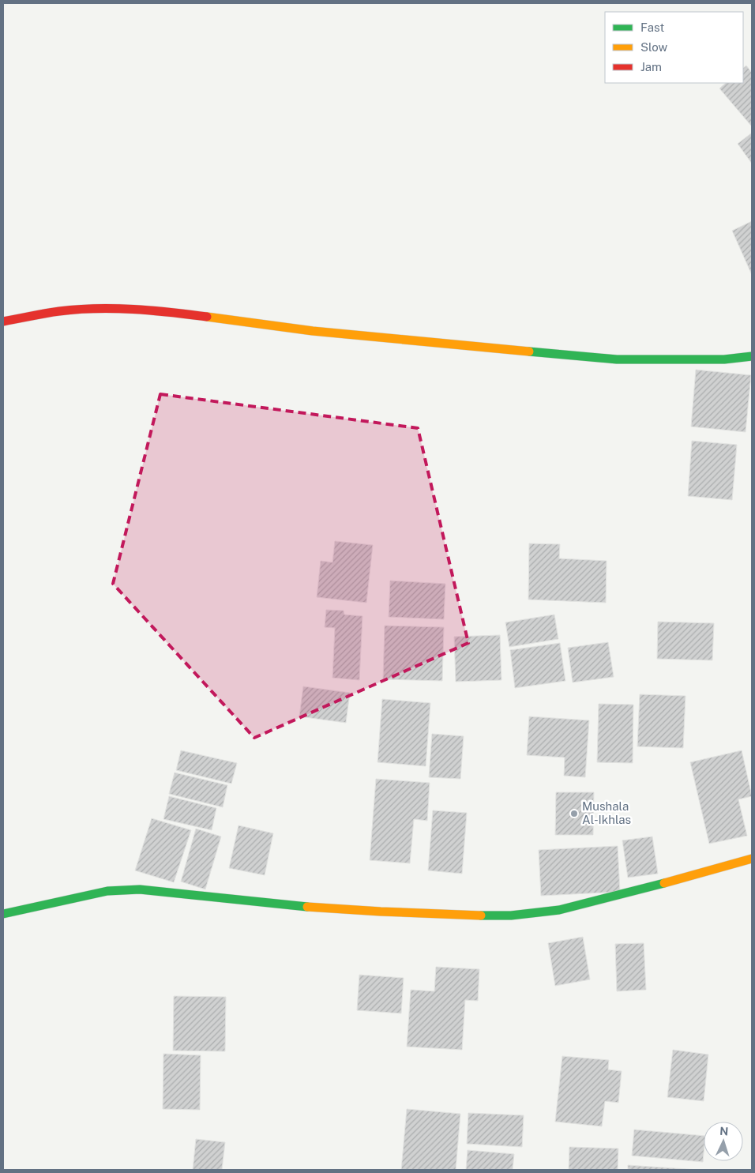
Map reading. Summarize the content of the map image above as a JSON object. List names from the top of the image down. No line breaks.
{"places":["Mushala Al-Ikhlas"],"legend":["Fast","Slow","Jam"],"north":"top"}
